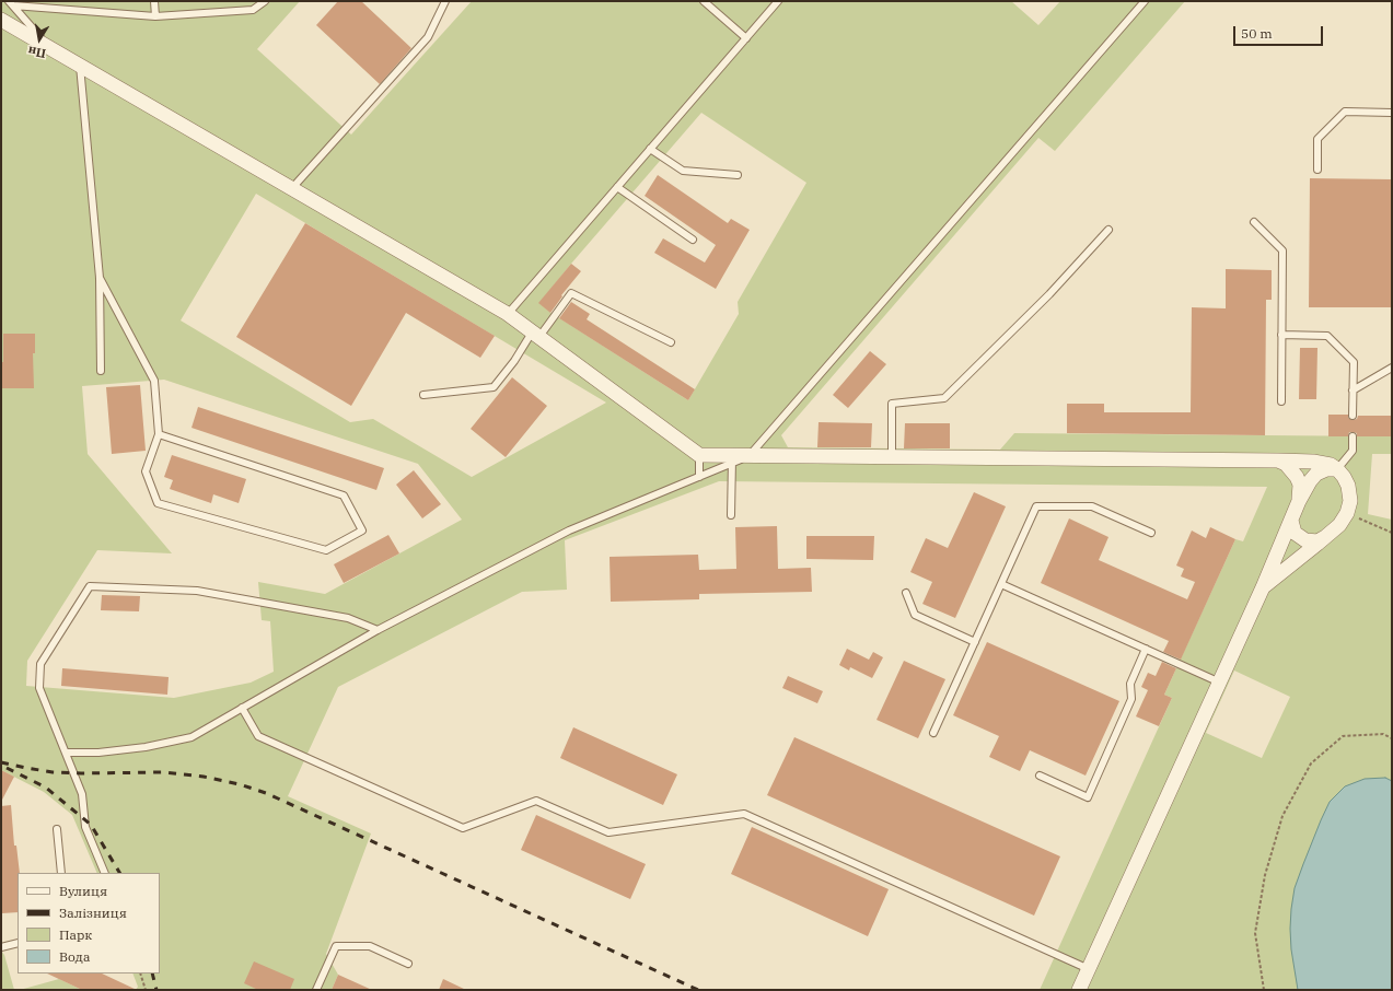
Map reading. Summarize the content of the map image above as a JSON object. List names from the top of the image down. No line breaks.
{"legend":["Вулиця","Залізниця","Парк","Вода"],"scale_bar":"50 m","north":"bottom"}
